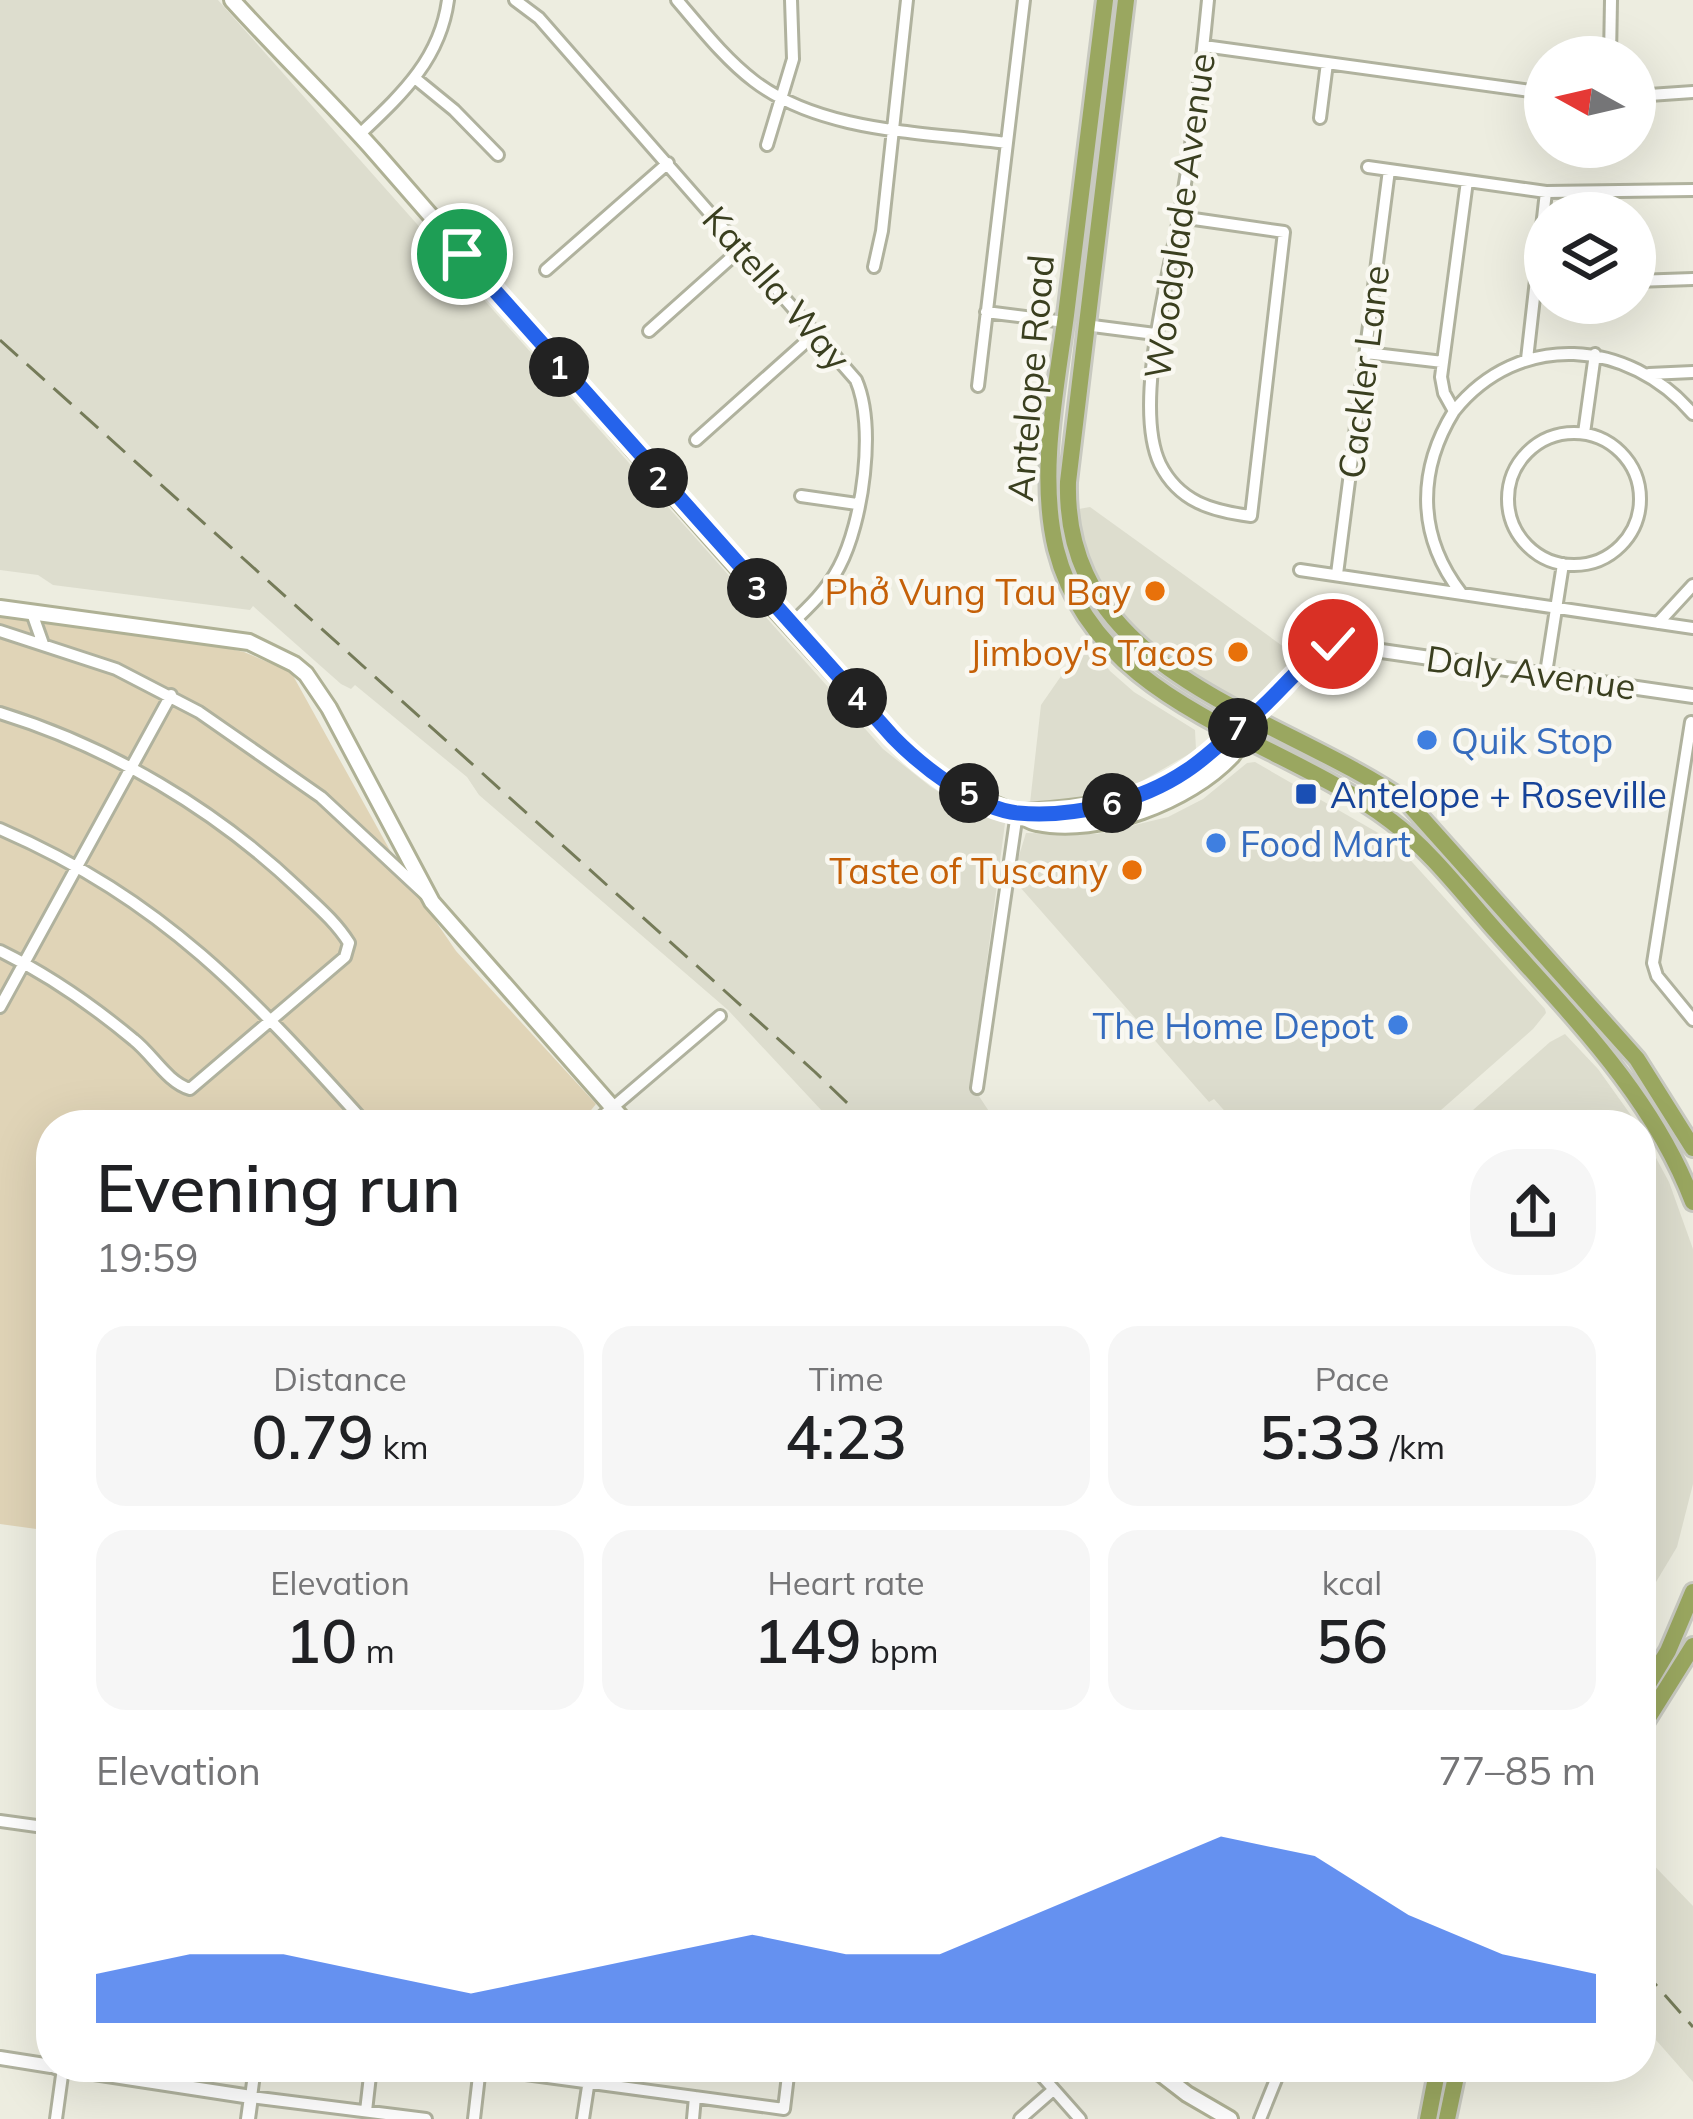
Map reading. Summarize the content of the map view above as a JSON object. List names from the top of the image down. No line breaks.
{"streets":{"main road":["Antelope Road"],"street":["Woodglade Avenue","Katella Way","Cackler Lane","Daly Avenue"]},"crossings":[["Antelope Road","Daly Avenue"]],"places":{"other":["Phở Vung Tau Bay","Jimboy's Tacos","Quik Stop","Food Mart","Taste of Tuscany","The Home Depot"],"transit":["Antelope + Roseville"]},"north":"left","page":{"pins":["1","2","3","4","7","5","6"],"heading":["Evening run","19:59"],"stats":[["Distance","0.79 km"],["Time","4:23"],["Pace","5:33 /km"],["Elevation","10 m"],["Heart rate","149 bpm"],["kcal","56"]],"chart":["Elevation","77–85 m"]}}
